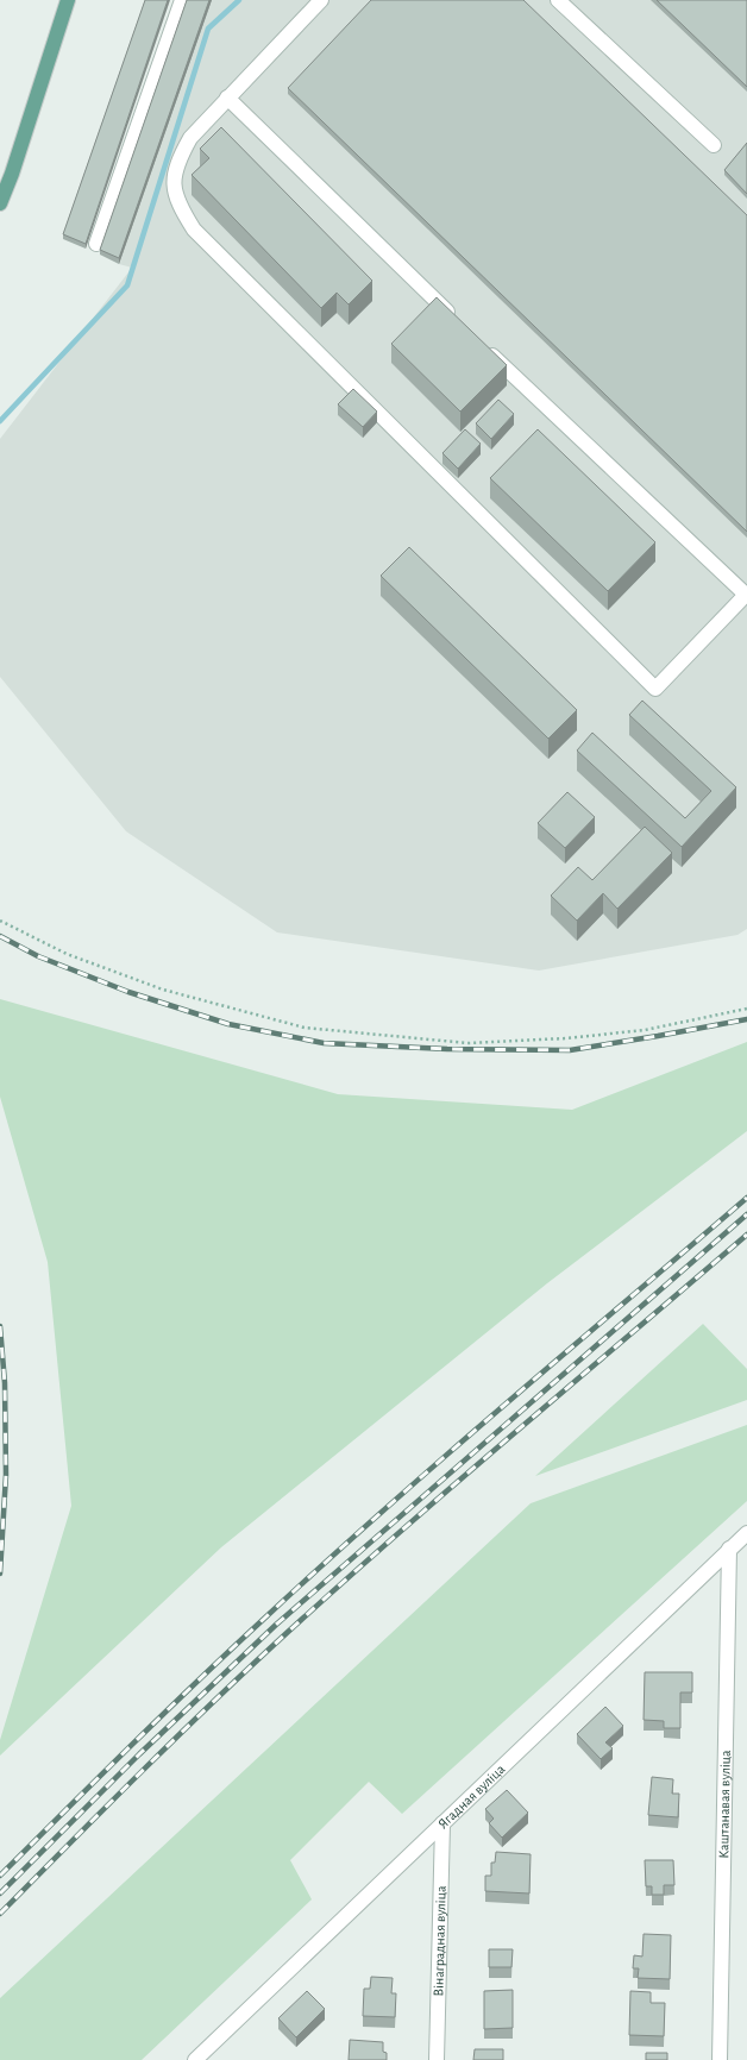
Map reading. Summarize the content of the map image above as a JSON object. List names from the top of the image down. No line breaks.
{"streets":{"street":["Ягадная вуліца","Каштанавая вуліца","Вінаградная вуліца"]},"crossings":[["Ягадная вуліца","Каштанавая вуліца"],["Ягадная вуліца","Вінаградная вуліца"]]}
